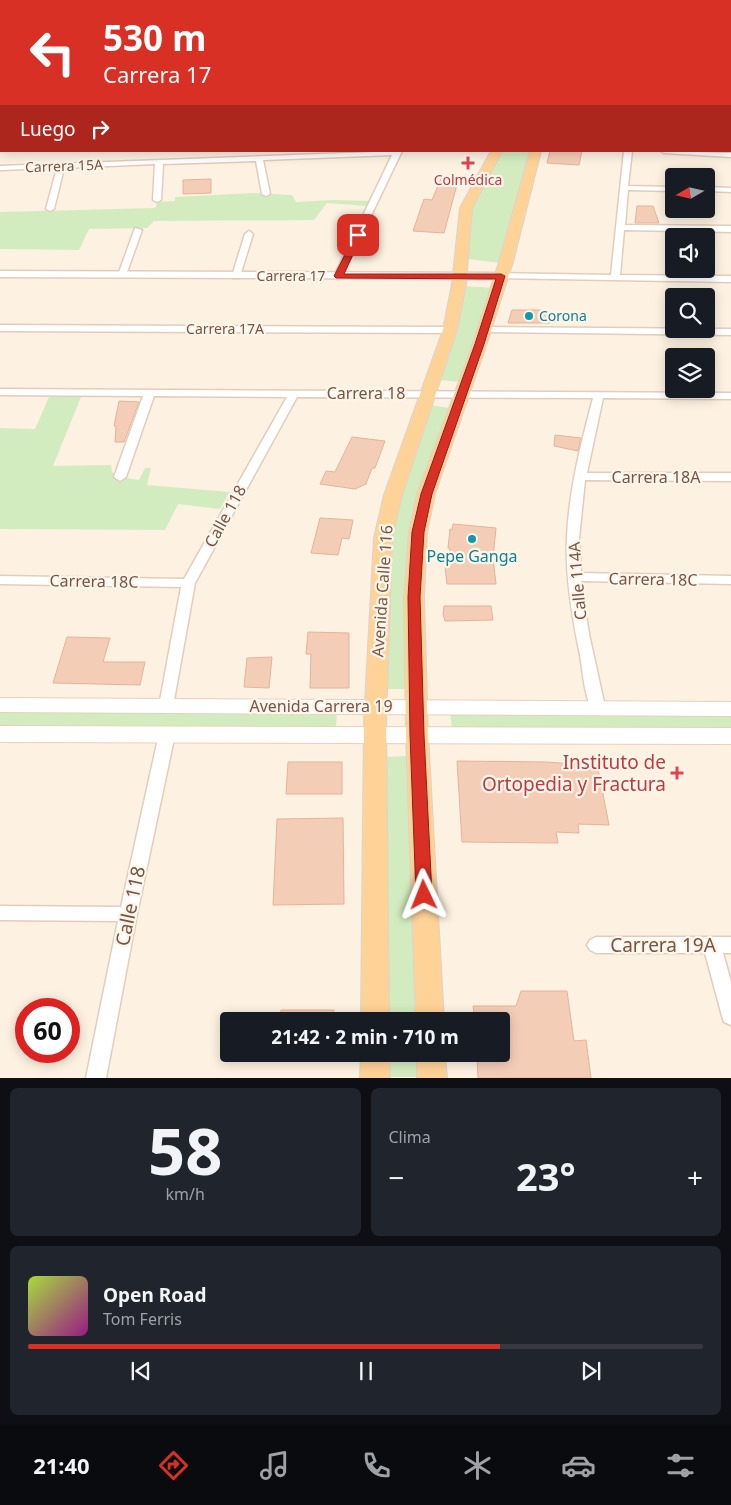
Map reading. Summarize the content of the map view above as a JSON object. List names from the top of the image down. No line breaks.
{"streets":{"main road":["Avenida Calle 116","Avenida Carrera 19"],"street":["Carrera 15A","Carrera 17","Carrera 17A","Carrera 18","Carrera 18A","Calle 118","Carrera 18C","Calle 114A","Carrera 19A"]},"crossings":[["Carrera 17","Avenida Calle 116"],["Carrera 17A","Avenida Calle 116"],["Carrera 18","Calle 118"],["Carrera 18","Calle 114A"],["Carrera 18","Avenida Calle 116"],["Carrera 18A","Calle 114A"],["Calle 118","Carrera 18C"],["Calle 118","Avenida Carrera 19"],["Carrera 18C","Calle 114A"],["Calle 114A","Avenida Carrera 19"],["Avenida Calle 116","Avenida Carrera 19"]],"places":{"health":["Colmédica","Instituto de Ortopedia y Fractura"],"other":["Corona","Pepe Ganga"]},"north":"left","page":{"turn":["530 m","Carrera 17"],"then":"Luego","limit":"60","trip":"21:42 · 2 min · 710 m","tile":[["58","km/h"],"Clima"],"heat":["−","23°","+"],"song":["Open Road","Tom Ferris"],"tabs":"21:40"}}
